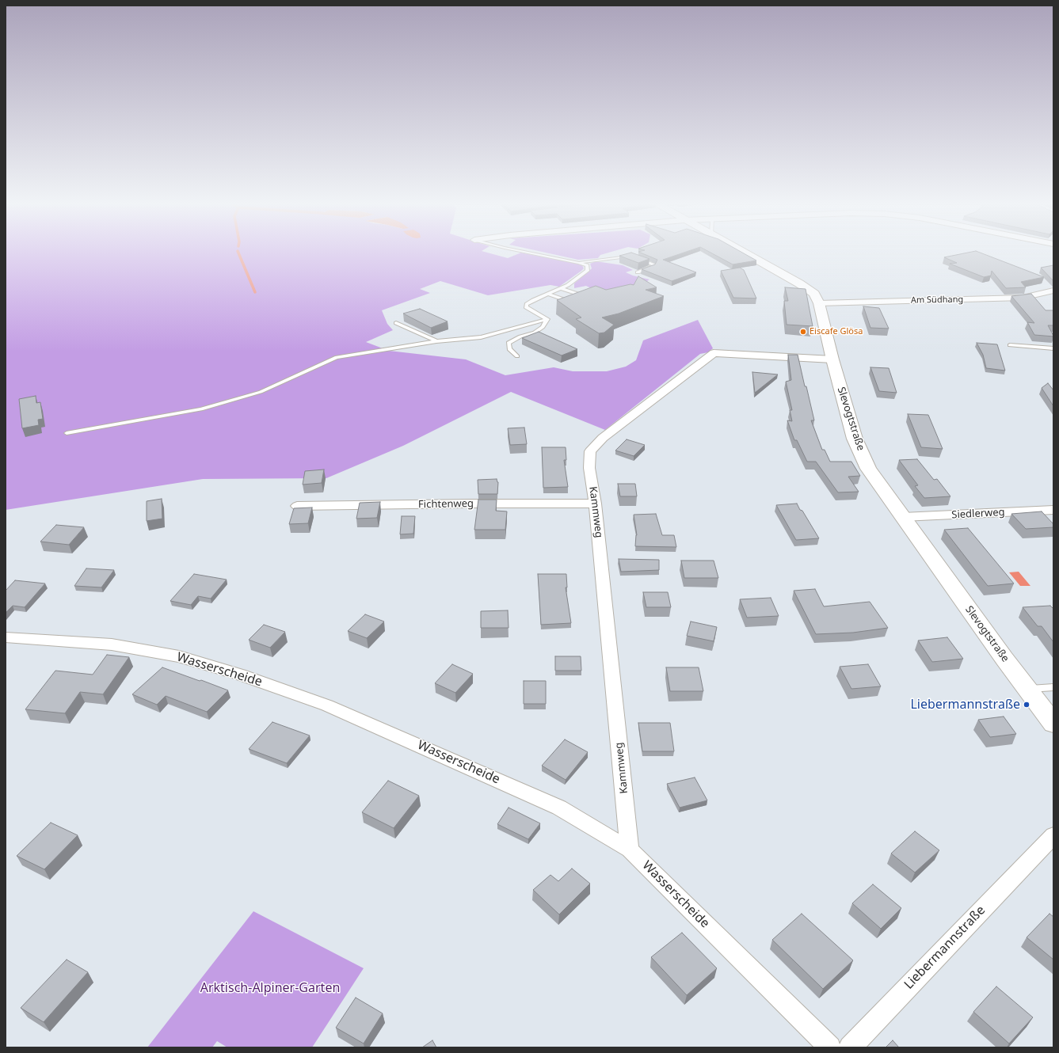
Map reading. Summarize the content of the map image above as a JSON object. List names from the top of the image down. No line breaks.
{"streets":{"street":["Am Südhang","Slevogtstraße","Fichtenweg","Kammweg","Siedlerweg","Wasserscheide","Liebermannstraße"]},"crossings":[["Am Südhang","Slevogtstraße"],["Slevogtstraße","Kammweg"],["Slevogtstraße","Siedlerweg"],["Fichtenweg","Kammweg"],["Kammweg","Wasserscheide"]],"parks":["Arktisch-Alpiner-Garten"],"places":["Eiscafe Glösa","Liebermannstraße"]}
